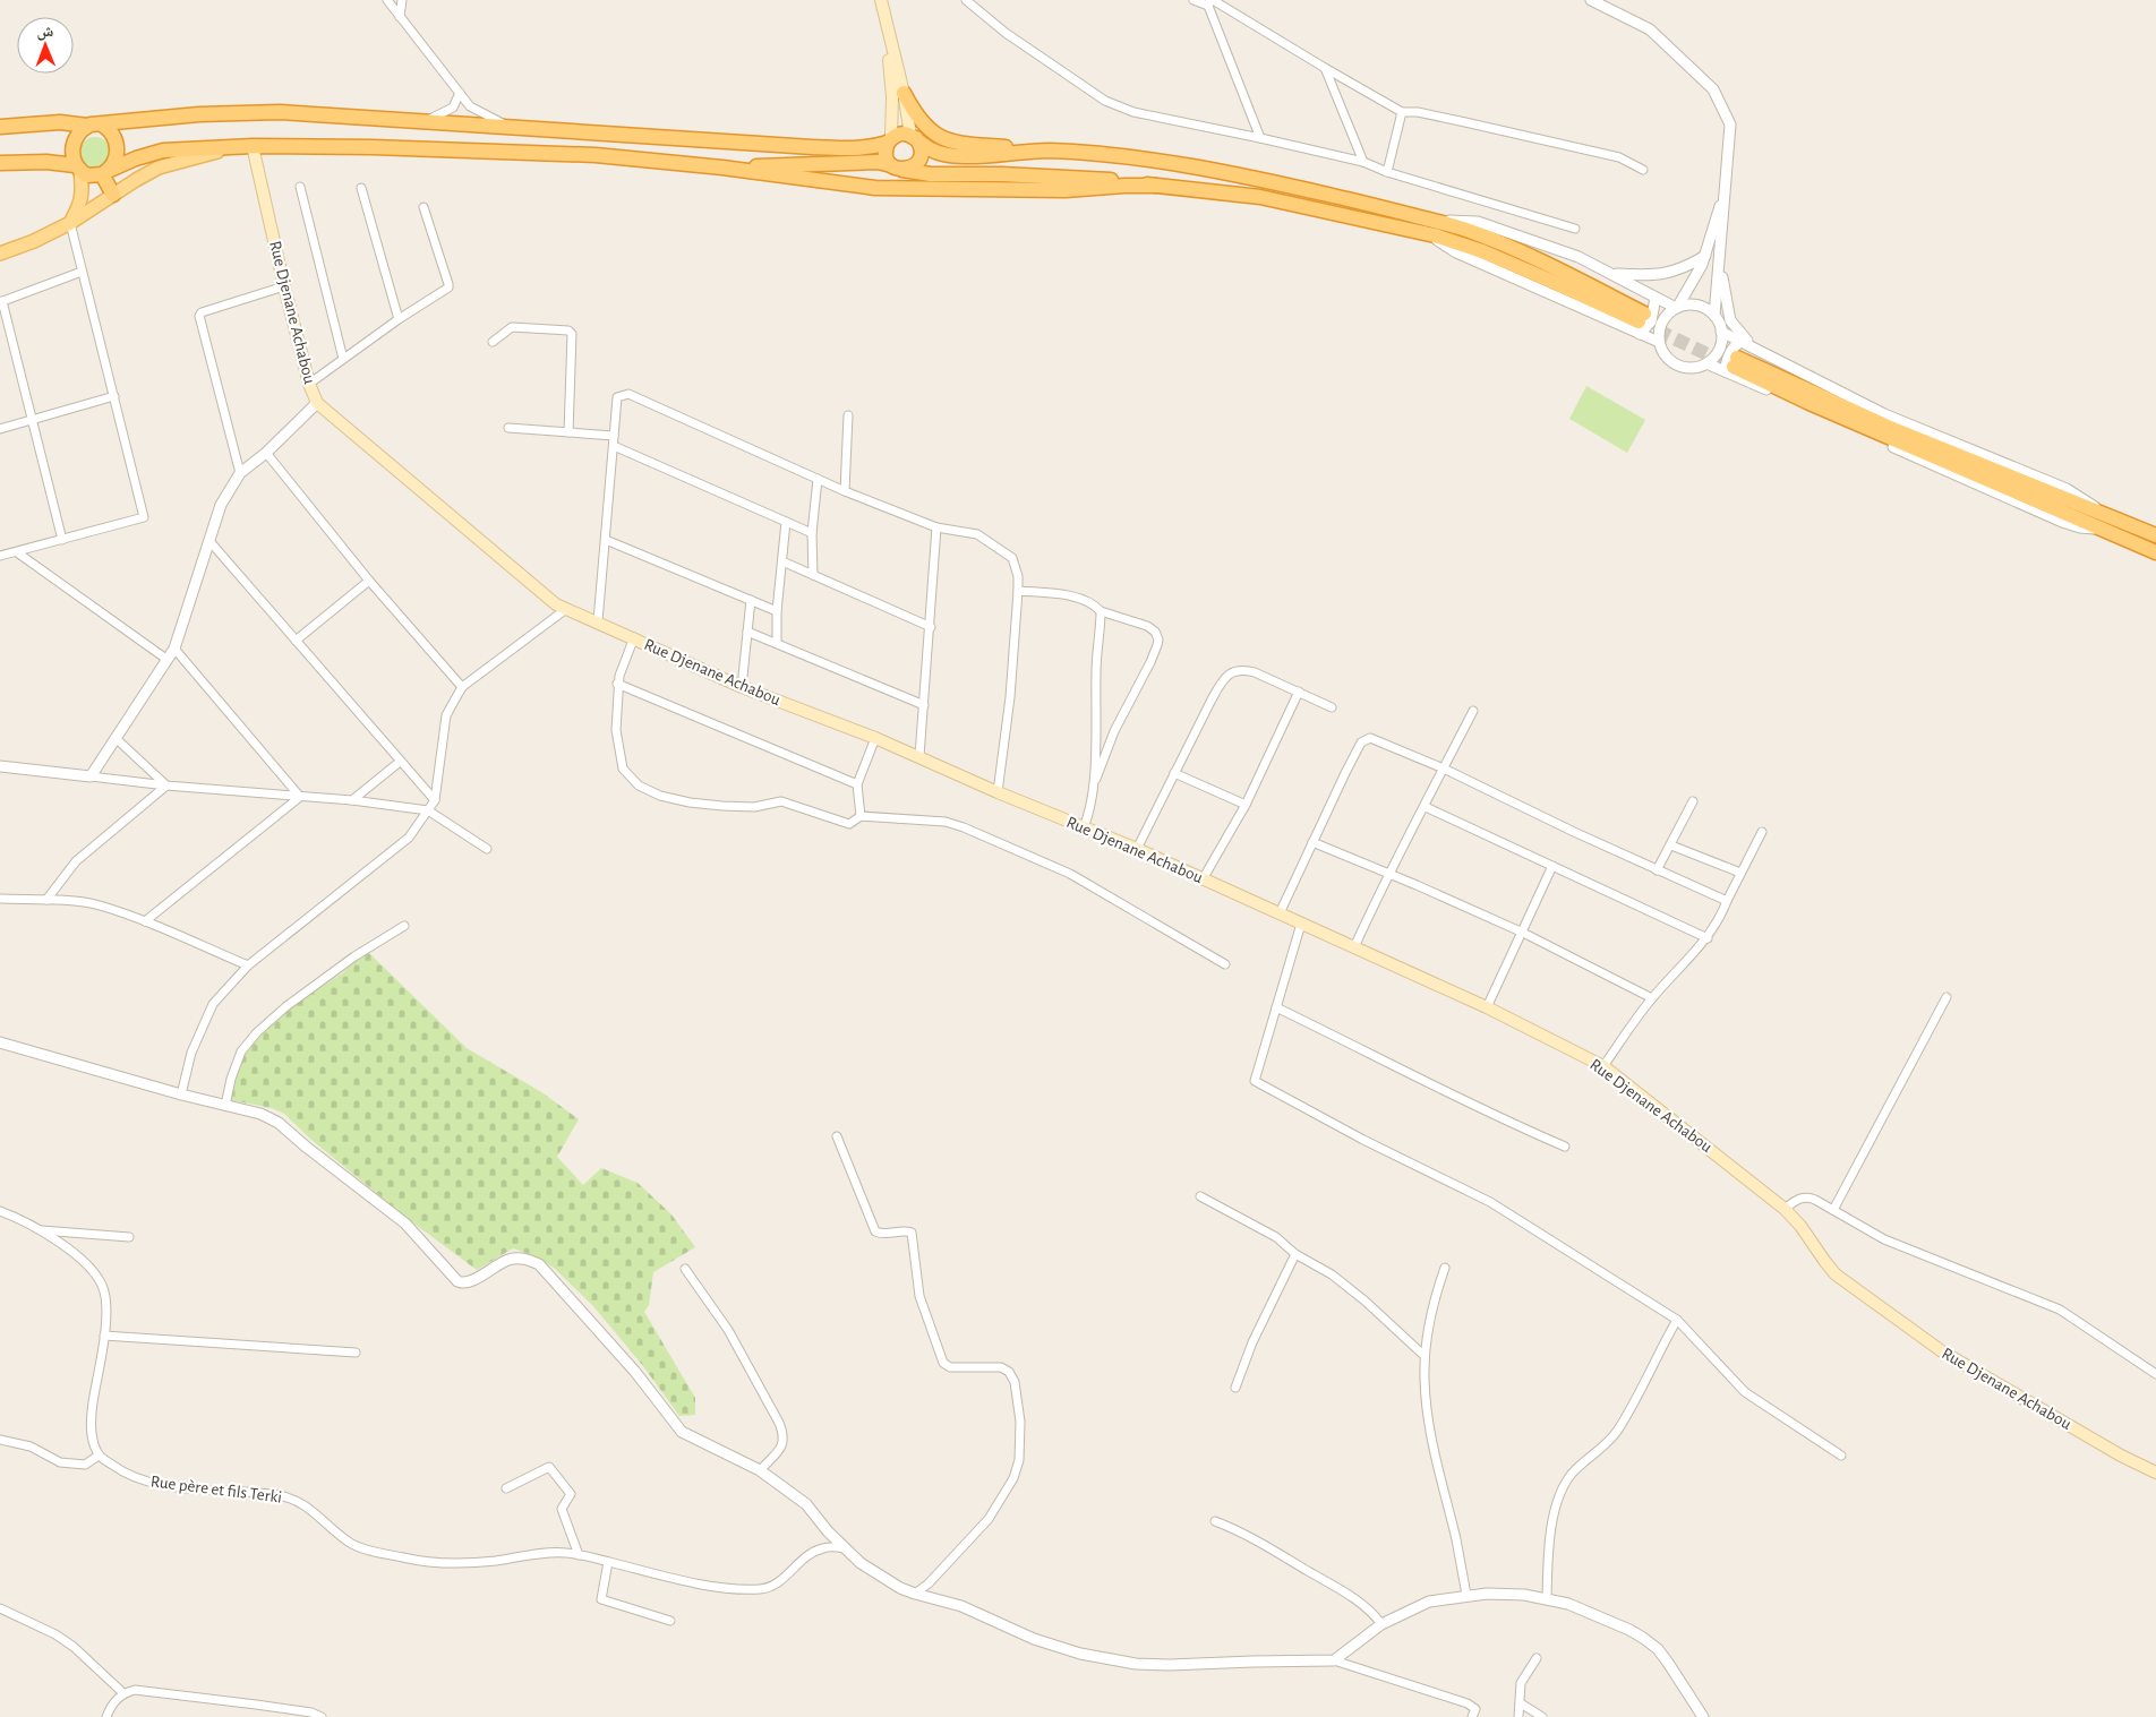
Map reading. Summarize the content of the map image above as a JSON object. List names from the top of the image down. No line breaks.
{"streets":{"main road":["Rue Djenane Achabou"],"street":["Rue père et fils Terki"]},"north":"top"}
